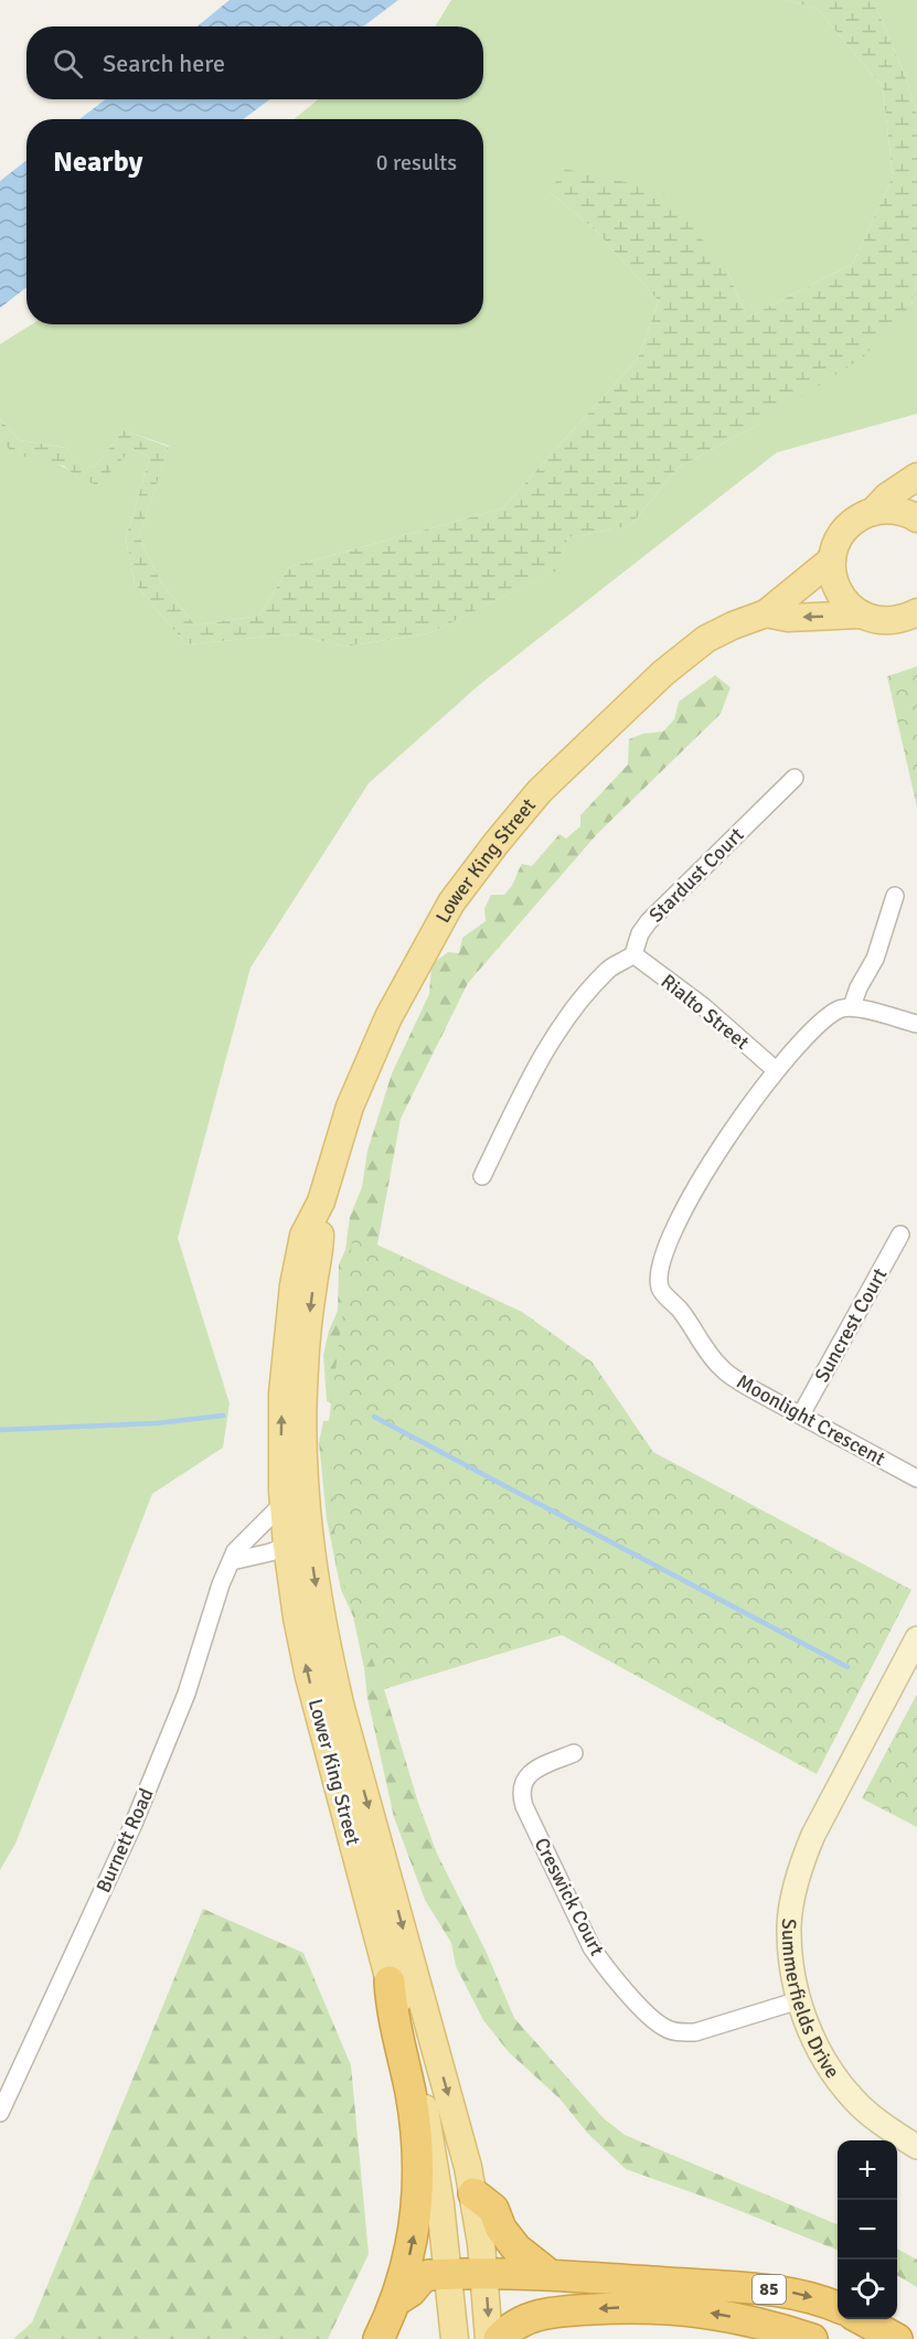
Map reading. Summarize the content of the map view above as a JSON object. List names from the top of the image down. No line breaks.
{"streets":{"highway":["85"],"main road":["Lower King Street"],"street":["Stardust Court","Rialto Street","Suncrest Court","Moonlight Crescent","Burnett Road","Creswick Court","Summerfields Drive"]},"crossings":[["Lower King Street","Burnett Road"],["Lower King Street","85"],["Stardust Court","Rialto Street"],["Rialto Street","Moonlight Crescent"],["Suncrest Court","Moonlight Crescent"],["Creswick Court","Summerfields Drive"]],"page":{"search":"Search here","heading":["Nearby","0 results"],"map_buttons":["+","−"]}}
